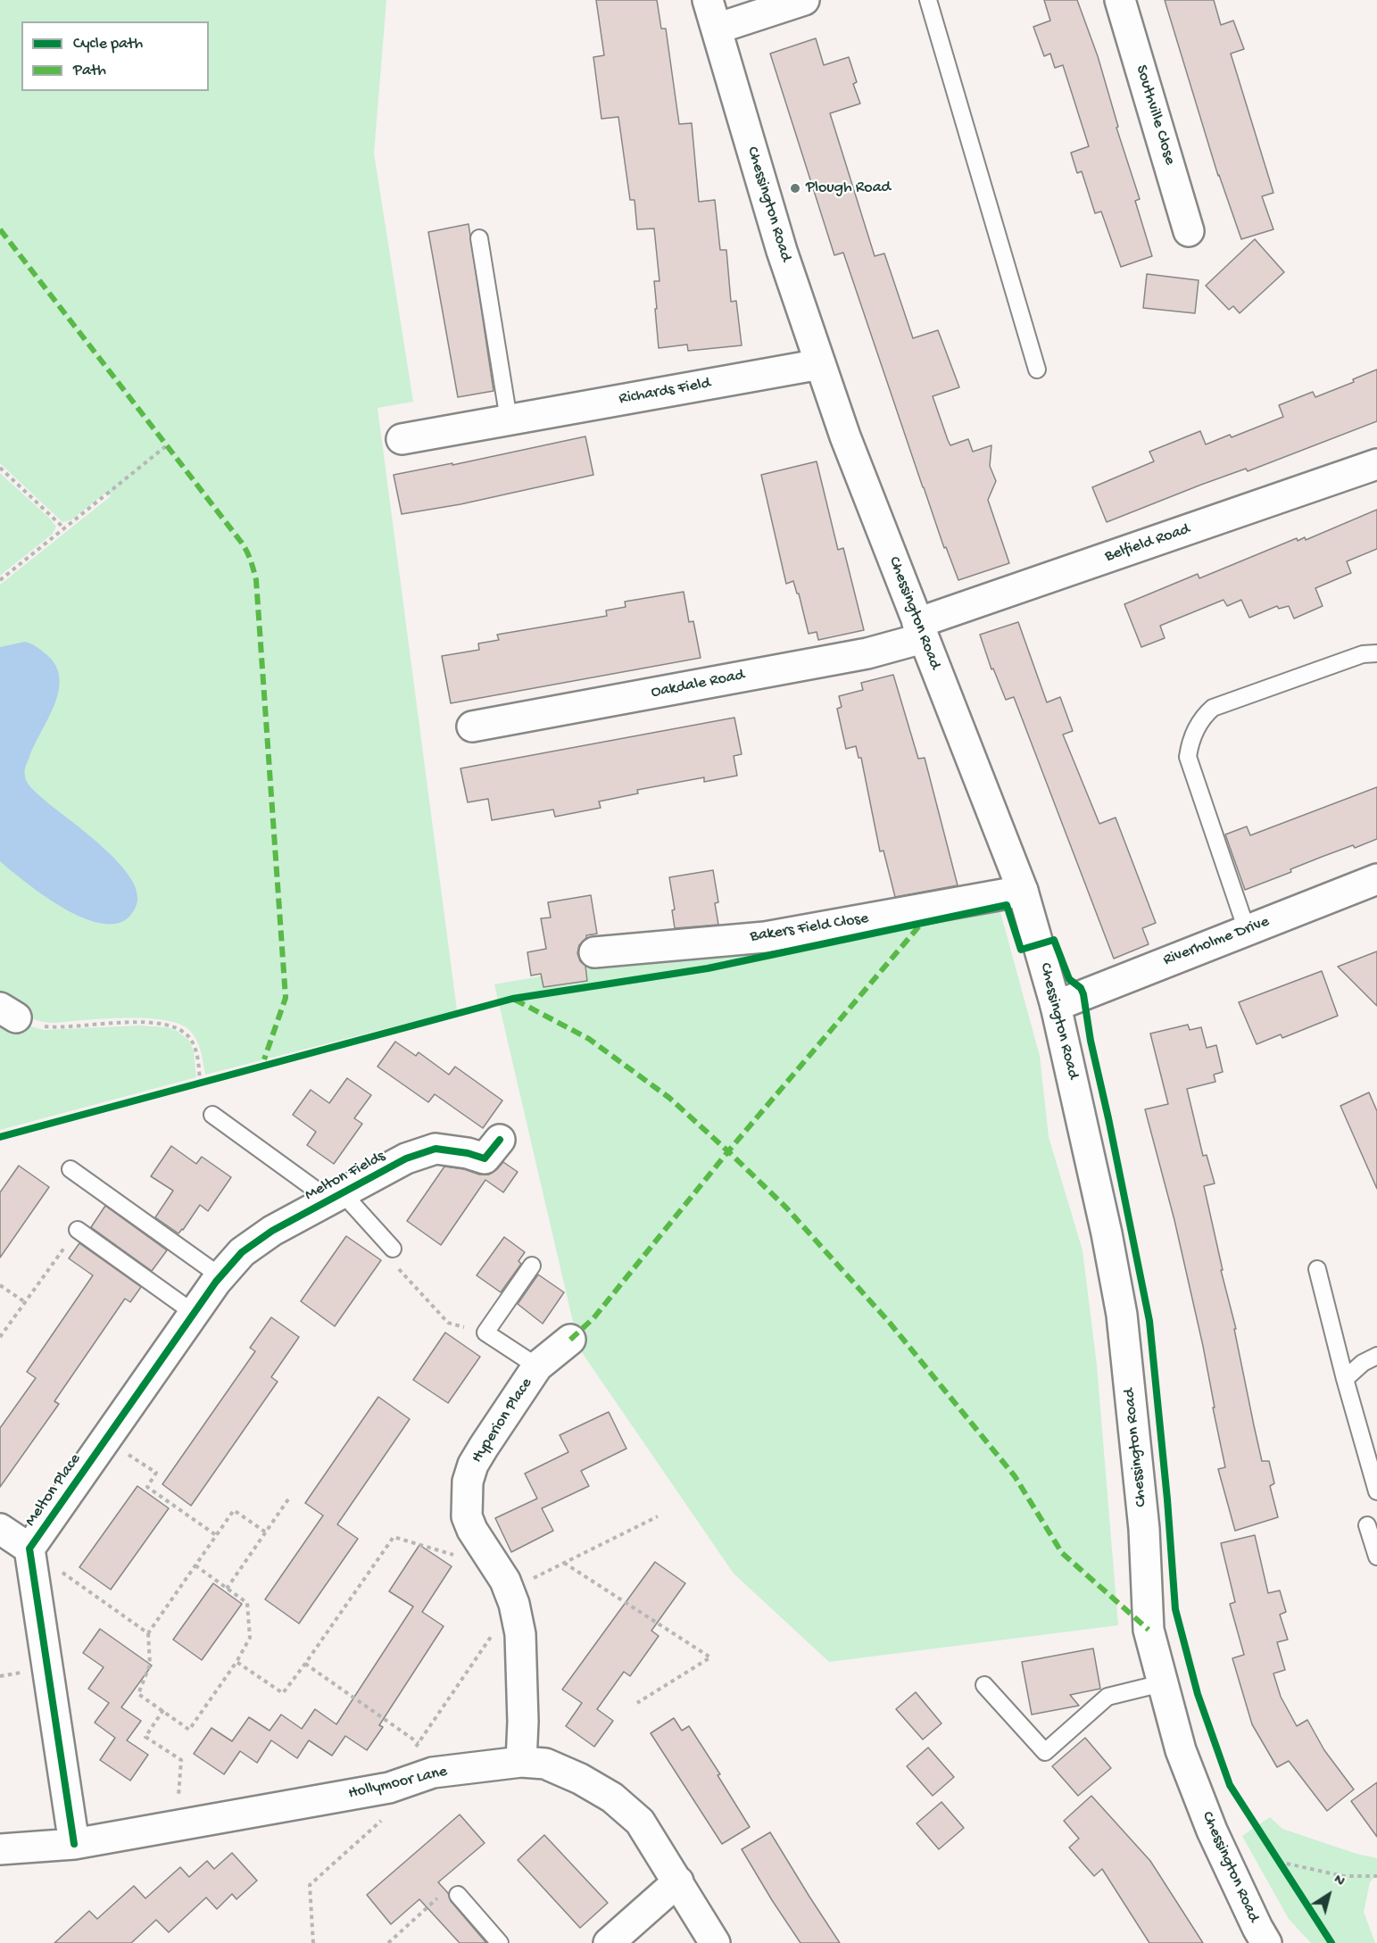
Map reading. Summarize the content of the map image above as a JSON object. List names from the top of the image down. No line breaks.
{"streets":{"street":["Southville Close","Chessington Road","Richards Field","Belfield Road","Oakdale Road","Bakers Field Close","Riverholme Drive","Melton Fields","Hyperion Place","Melton Place","Hollymoor Lane"]},"crossings":[["Chessington Road","Richards Field"],["Chessington Road","Belfield Road"],["Chessington Road","Oakdale Road"],["Chessington Road","Bakers Field Close"],["Chessington Road","Riverholme Drive"],["Belfield Road","Oakdale Road"],["Melton Fields","Melton Place"],["Hyperion Place","Hollymoor Lane"],["Melton Place","Hollymoor Lane"]],"places":["Plough Road"],"legend":["Cycle path","Path"],"north":"top right"}
